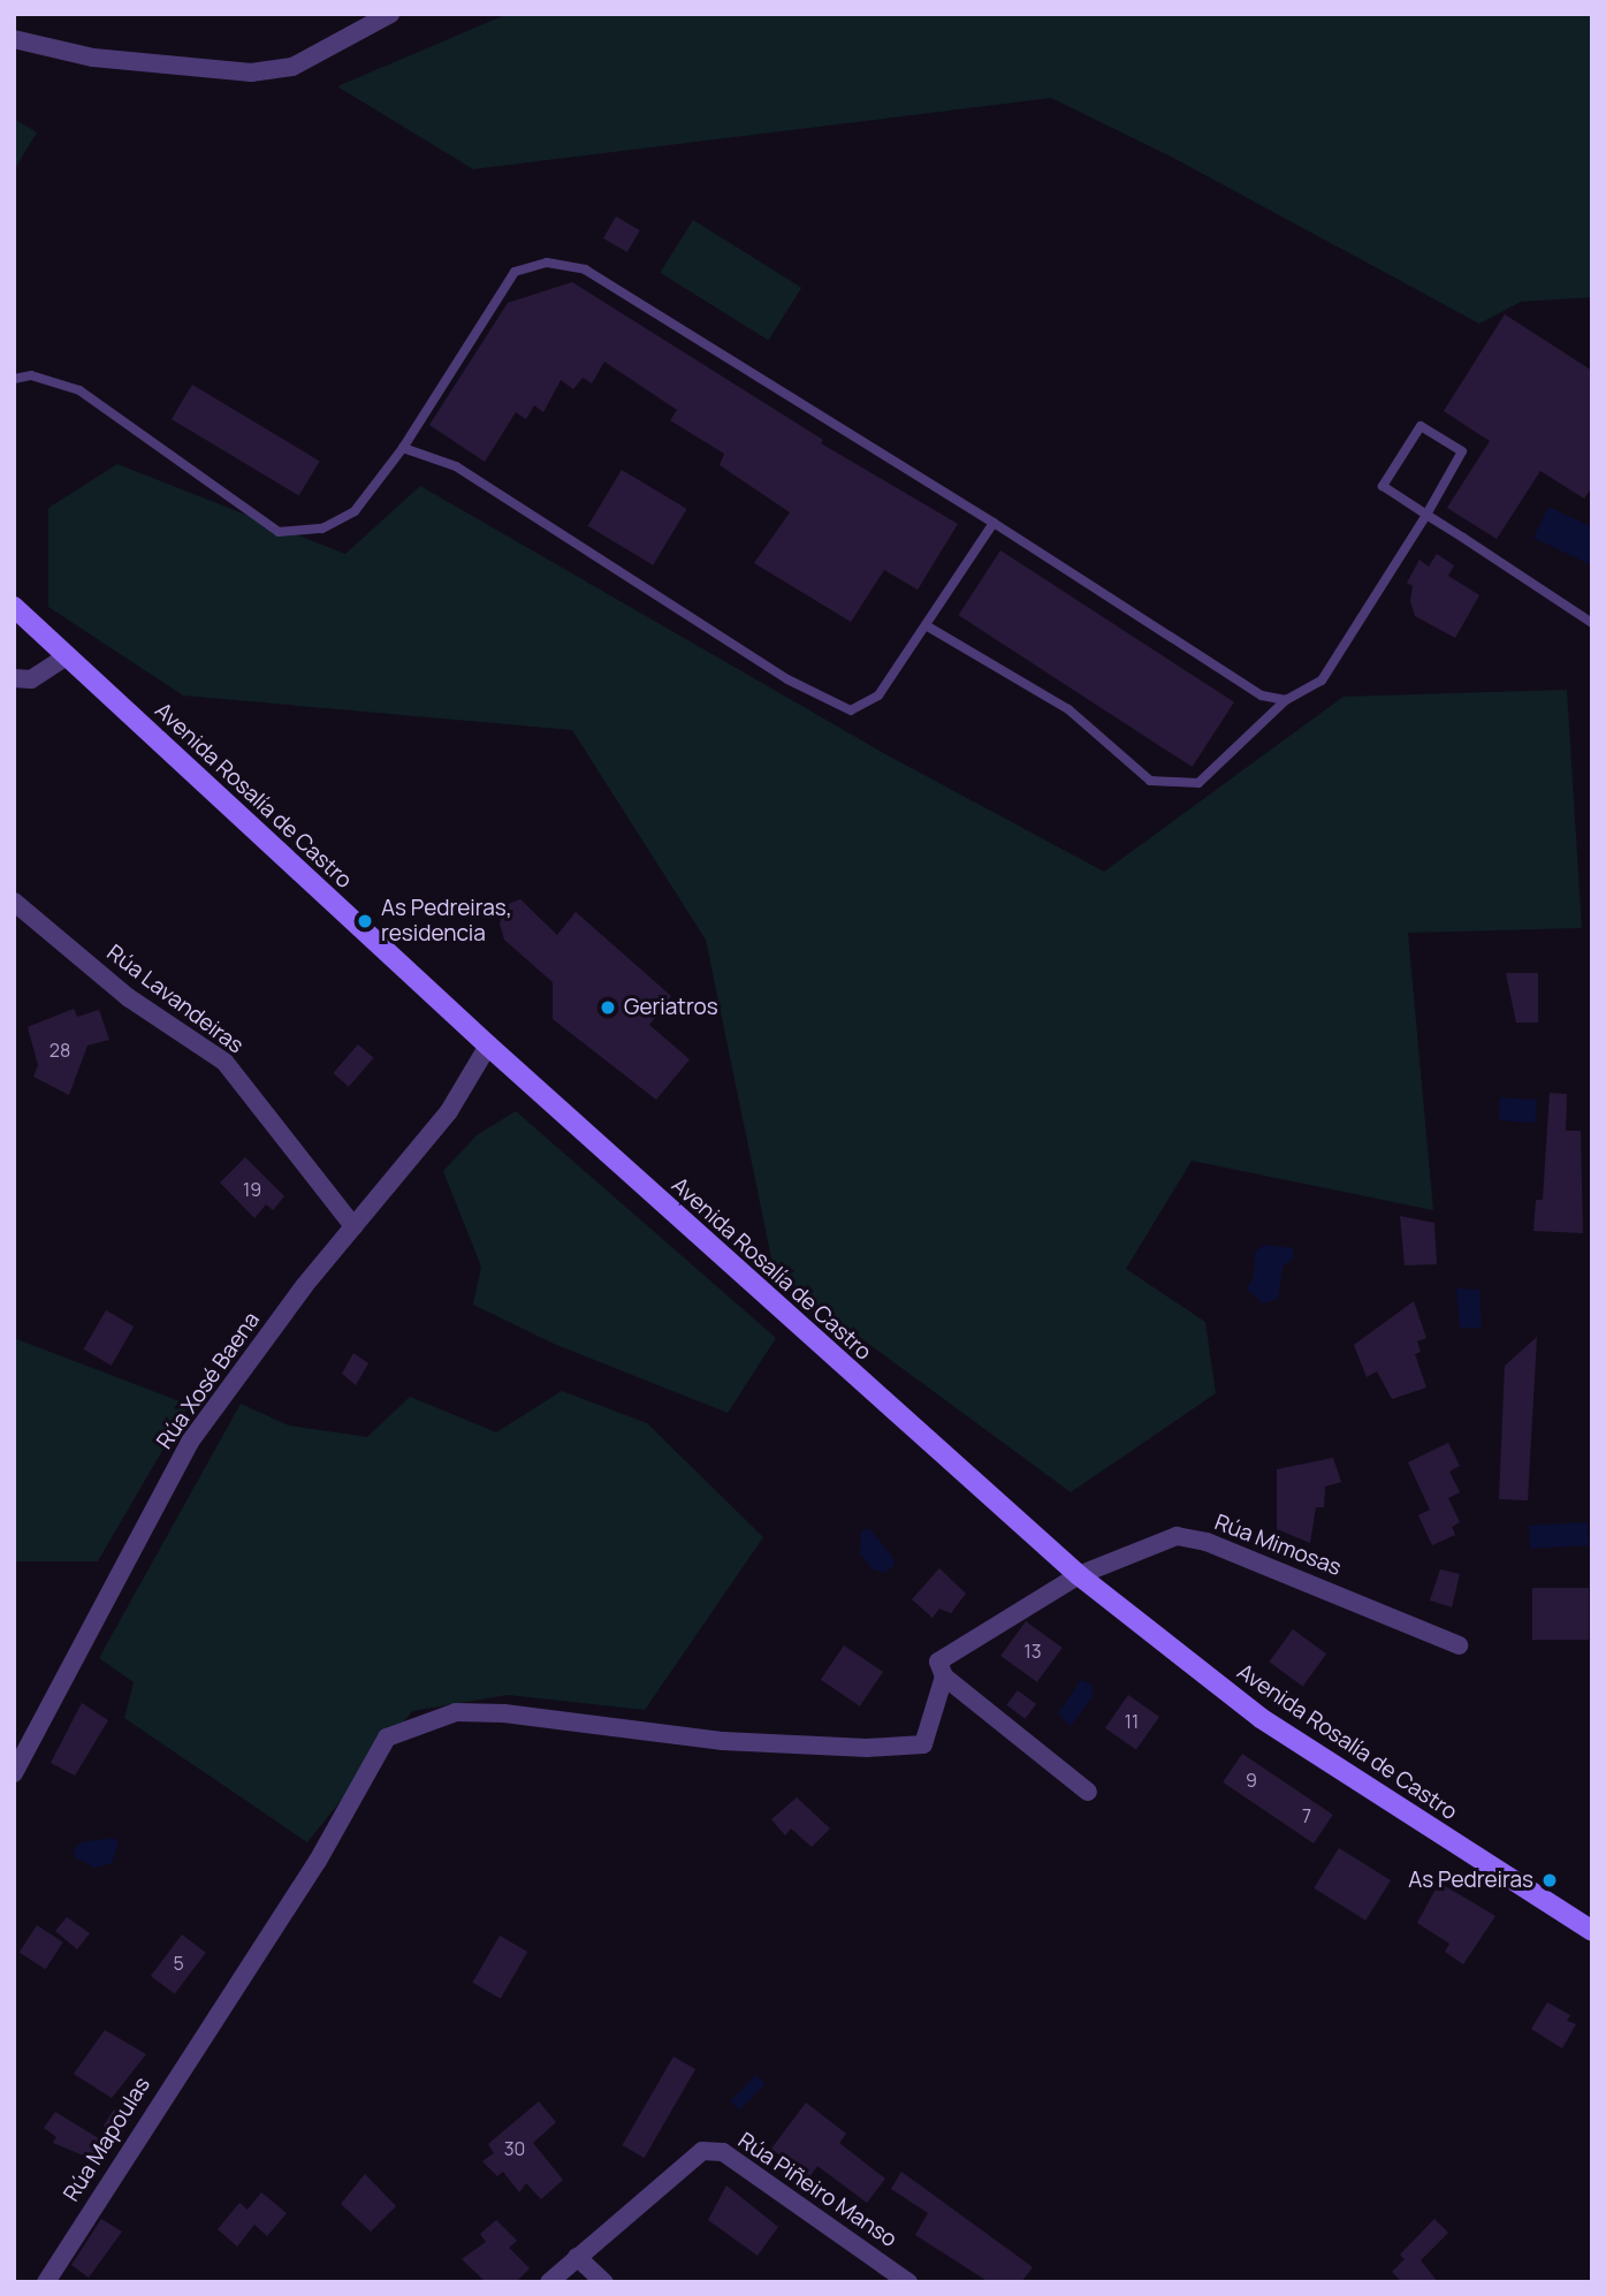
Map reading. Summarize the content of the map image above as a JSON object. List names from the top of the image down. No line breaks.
{"streets":{"street":["Avenida Rosalía de Castro","Rúa Lavandeiras","Rúa Xosé Baena","Rúa Mimosas","Rúa Mapoulas","Rúa Piñeiro Manso"]},"crossings":[["Avenida Rosalía de Castro","Rúa Xosé Baena"],["Avenida Rosalía de Castro","Rúa Mimosas"],["Rúa Lavandeiras","Rúa Xosé Baena"],["Rúa Mimosas","Rúa Mapoulas"]],"places":["As Pedreiras, residencia","Geriatros","As Pedreiras"],"house_numbers":["28","19","13","11","9","7","5","30"]}
